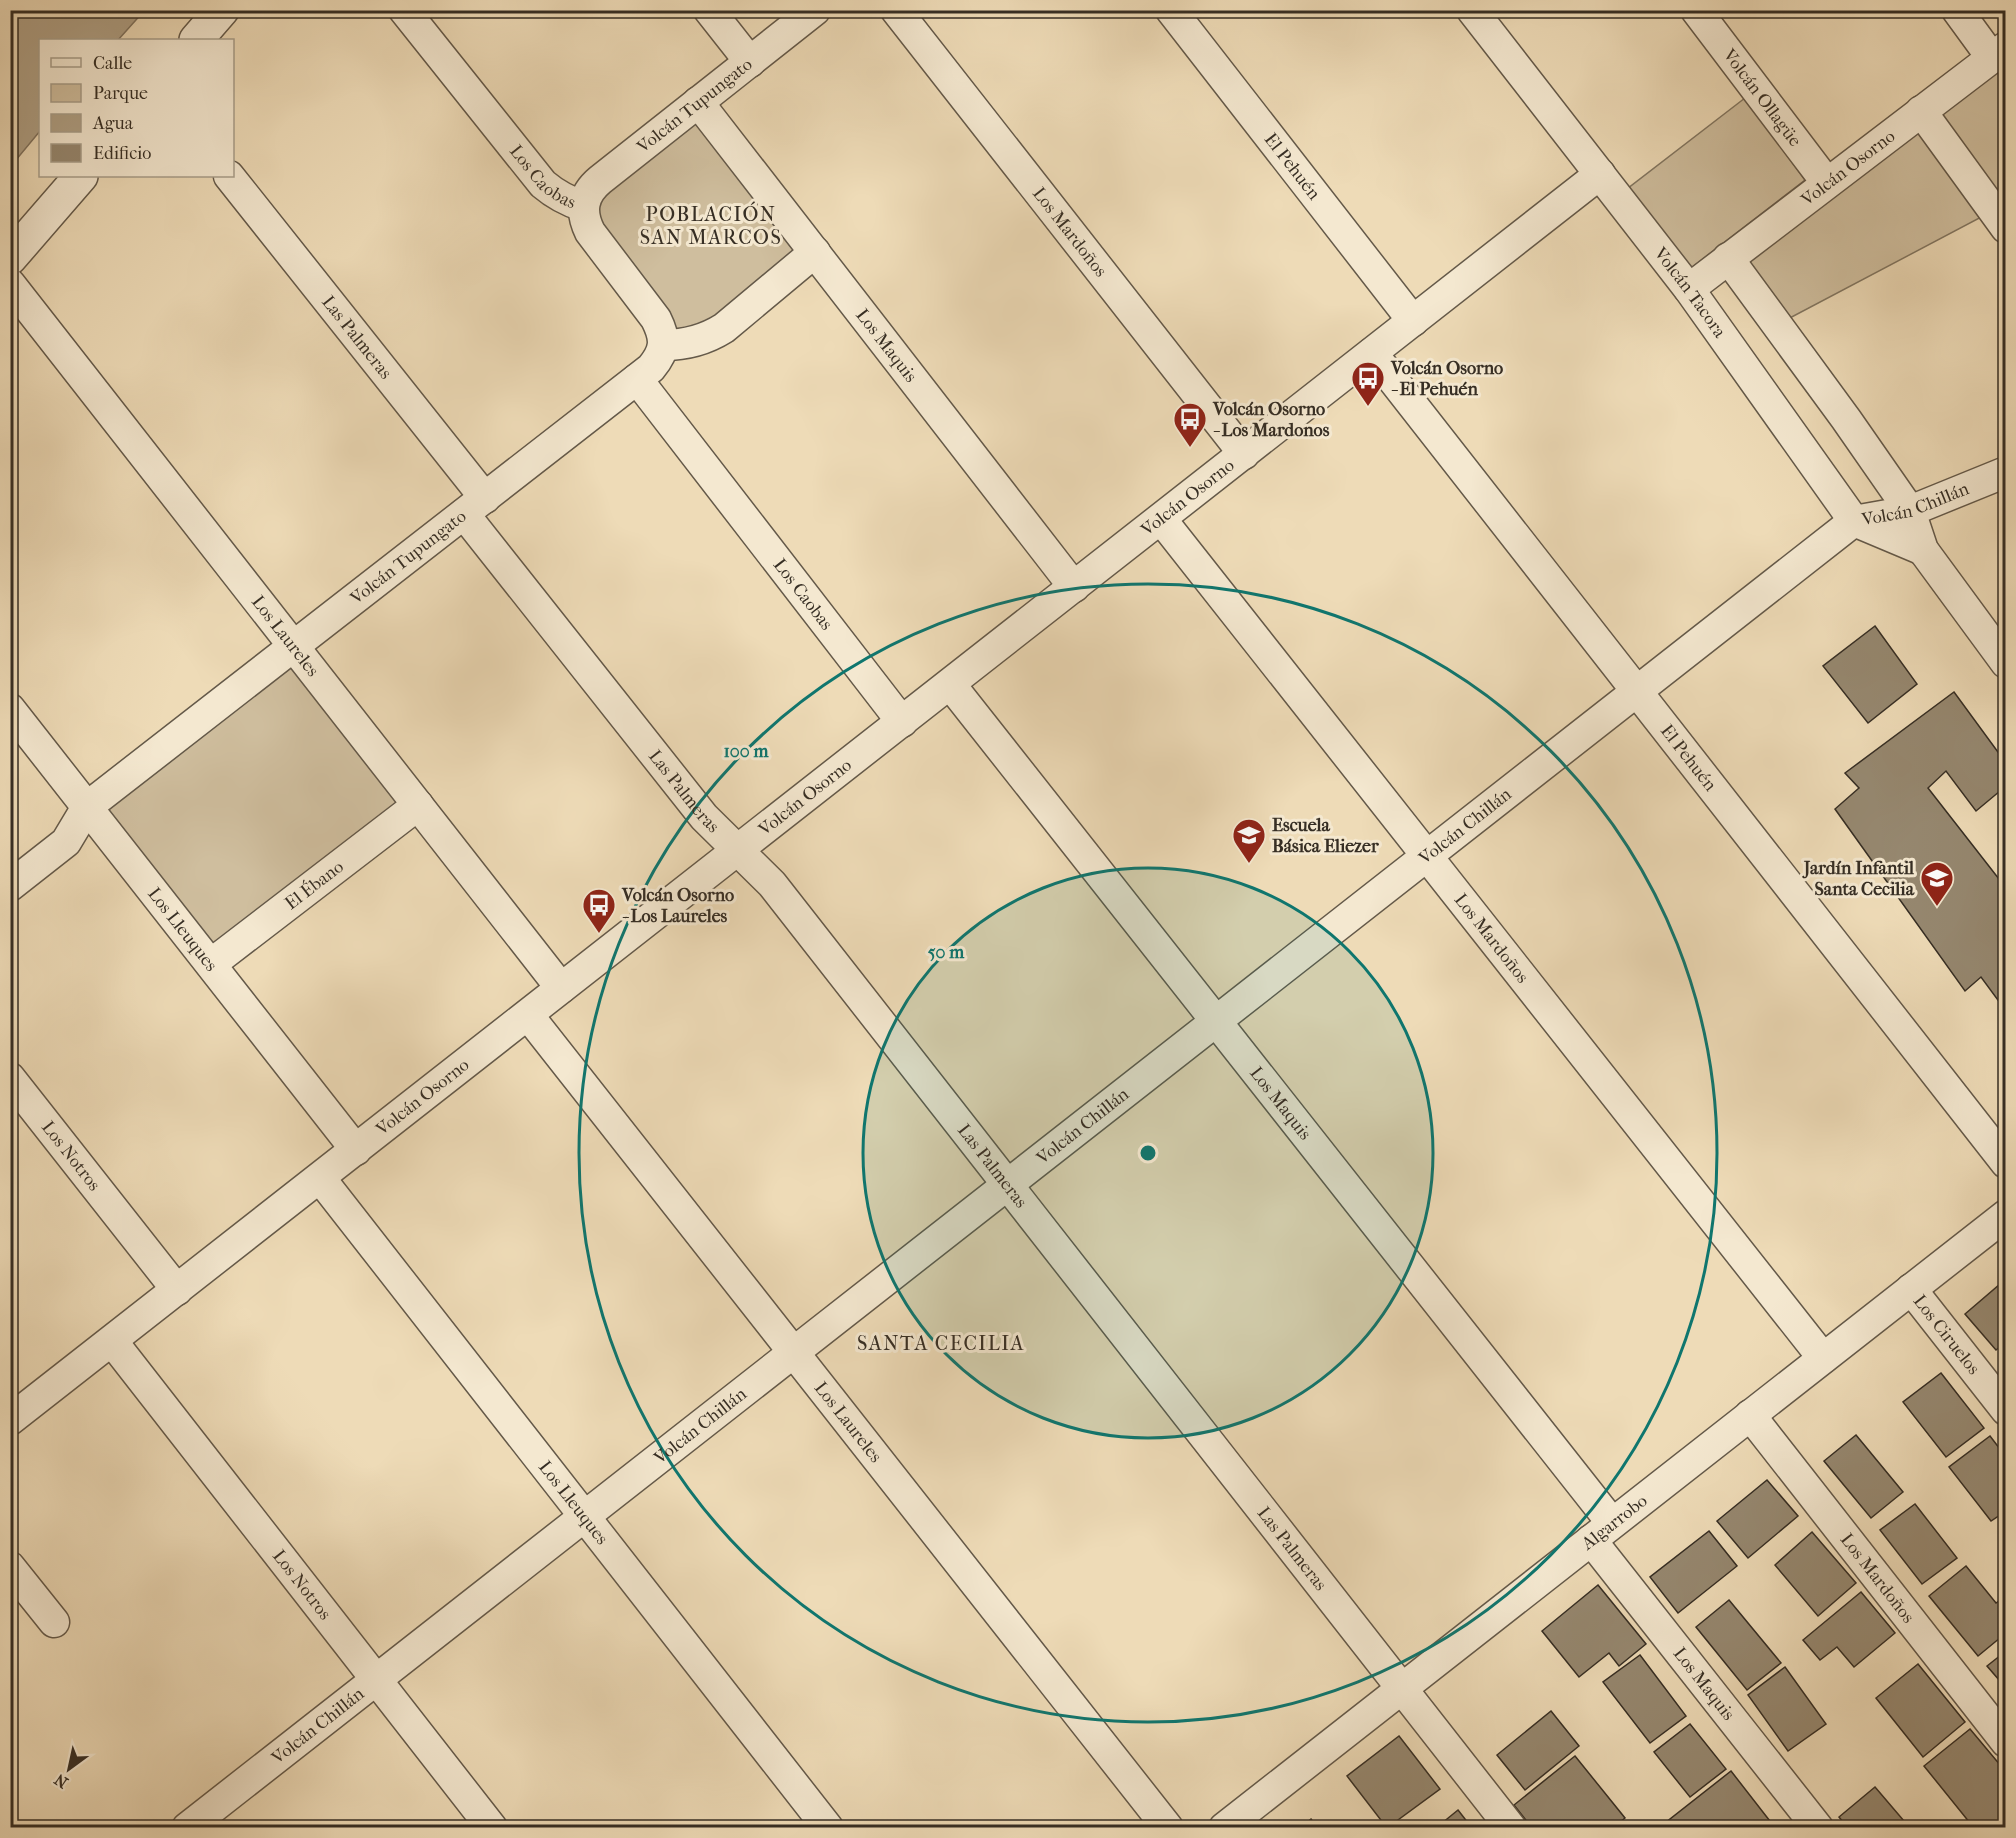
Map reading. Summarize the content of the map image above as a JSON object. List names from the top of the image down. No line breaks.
{"streets":{"street":["Volcán Ollagüe","Volcán Tupungato","El Pehuén","Volcán Osorno","Los Caobas","Los Mardoños","Volcán Tacora","Las Palmeras","Los Maquis","Volcán Chillán","Los Laureles","El Ébano","Los Lleuques","Los Notros","Los Ciruelos","Algarrobo"]},"crossings":[["Volcán Ollagüe","Volcán Osorno"],["Volcán Tupungato","Los Caobas"],["Volcán Tupungato","Las Palmeras"],["Volcán Tupungato","Los Maquis"],["Volcán Tupungato","Los Laureles"],["Volcán Tupungato","Los Lleuques"],["El Pehuén","Volcán Osorno"],["El Pehuén","Volcán Chillán"],["Volcán Osorno","Los Caobas"],["Volcán Osorno","Los Mardoños"],["Volcán Osorno","Volcán Tacora"],["Volcán Osorno","Las Palmeras"],["Volcán Osorno","Los Maquis"],["Volcán Osorno","Los Laureles"],["Volcán Osorno","Los Lleuques"],["Volcán Osorno","Los Notros"],["Los Mardoños","Volcán Chillán"],["Los Mardoños","Algarrobo"],["Volcán Tacora","Volcán Chillán"],["Las Palmeras","Volcán Chillán"],["Las Palmeras","Algarrobo"],["Los Maquis","Volcán Chillán"],["Los Maquis","Algarrobo"],["Volcán Chillán","Los Laureles"],["Volcán Chillán","Los Lleuques"],["Volcán Chillán","Los Notros"],["Los Laureles","El Ébano"],["El Ébano","Los Lleuques"],["Los Ciruelos","Algarrobo"]],"districts":["POBLACIÓN SAN MARCOS","SANTA CECILIA"],"places":{"bus stop":["Volcán Osorno - El Pehuén","Volcán Osorno - Los Mardonos","Volcán Osorno - Los Laureles"],"school or university":["Escuela Básica Eliezer","Jardín Infantil Santa Cecilia"]},"legend":["Calle","Parque","Agua","Edificio"],"north":"bottom left","rings":["100 m","50 m"]}
